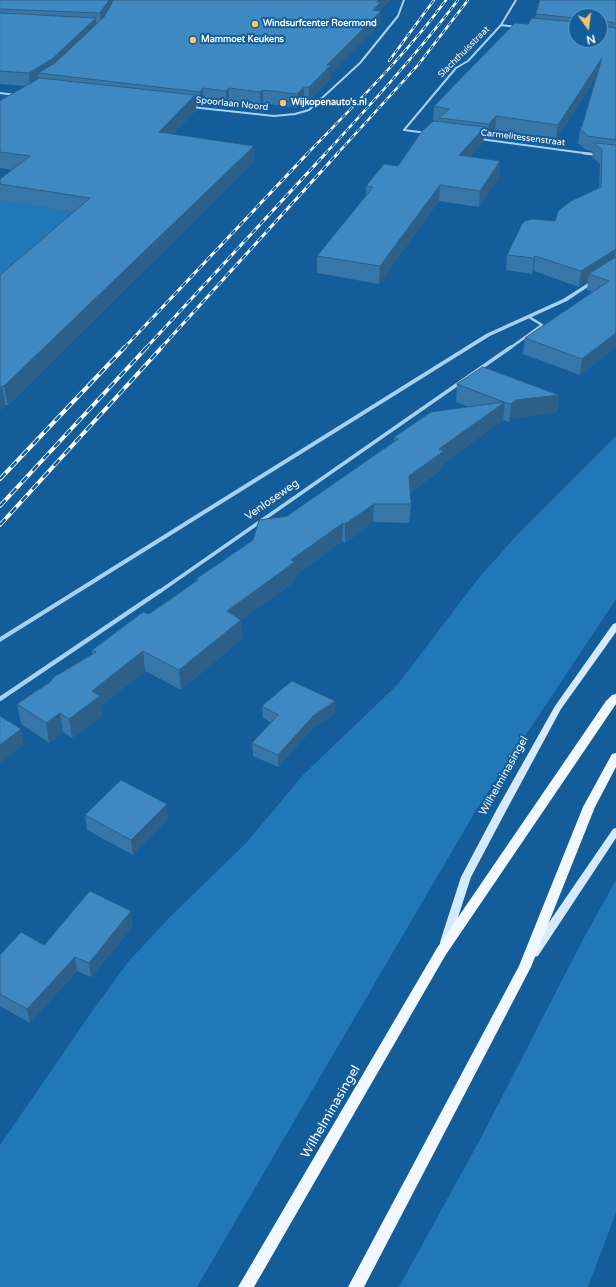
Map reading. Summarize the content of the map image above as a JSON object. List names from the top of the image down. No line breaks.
{"streets":{"main road":["Wilhelminasingel"],"street":["Slachthuisstraat","Spoorlaan Noord","Carmelitessenstraat","Venloseweg"]},"places":["Windsurfcenter Roermond","Mammoet Keukens","Wijkopenauto's.nl"],"north":"bottom"}
